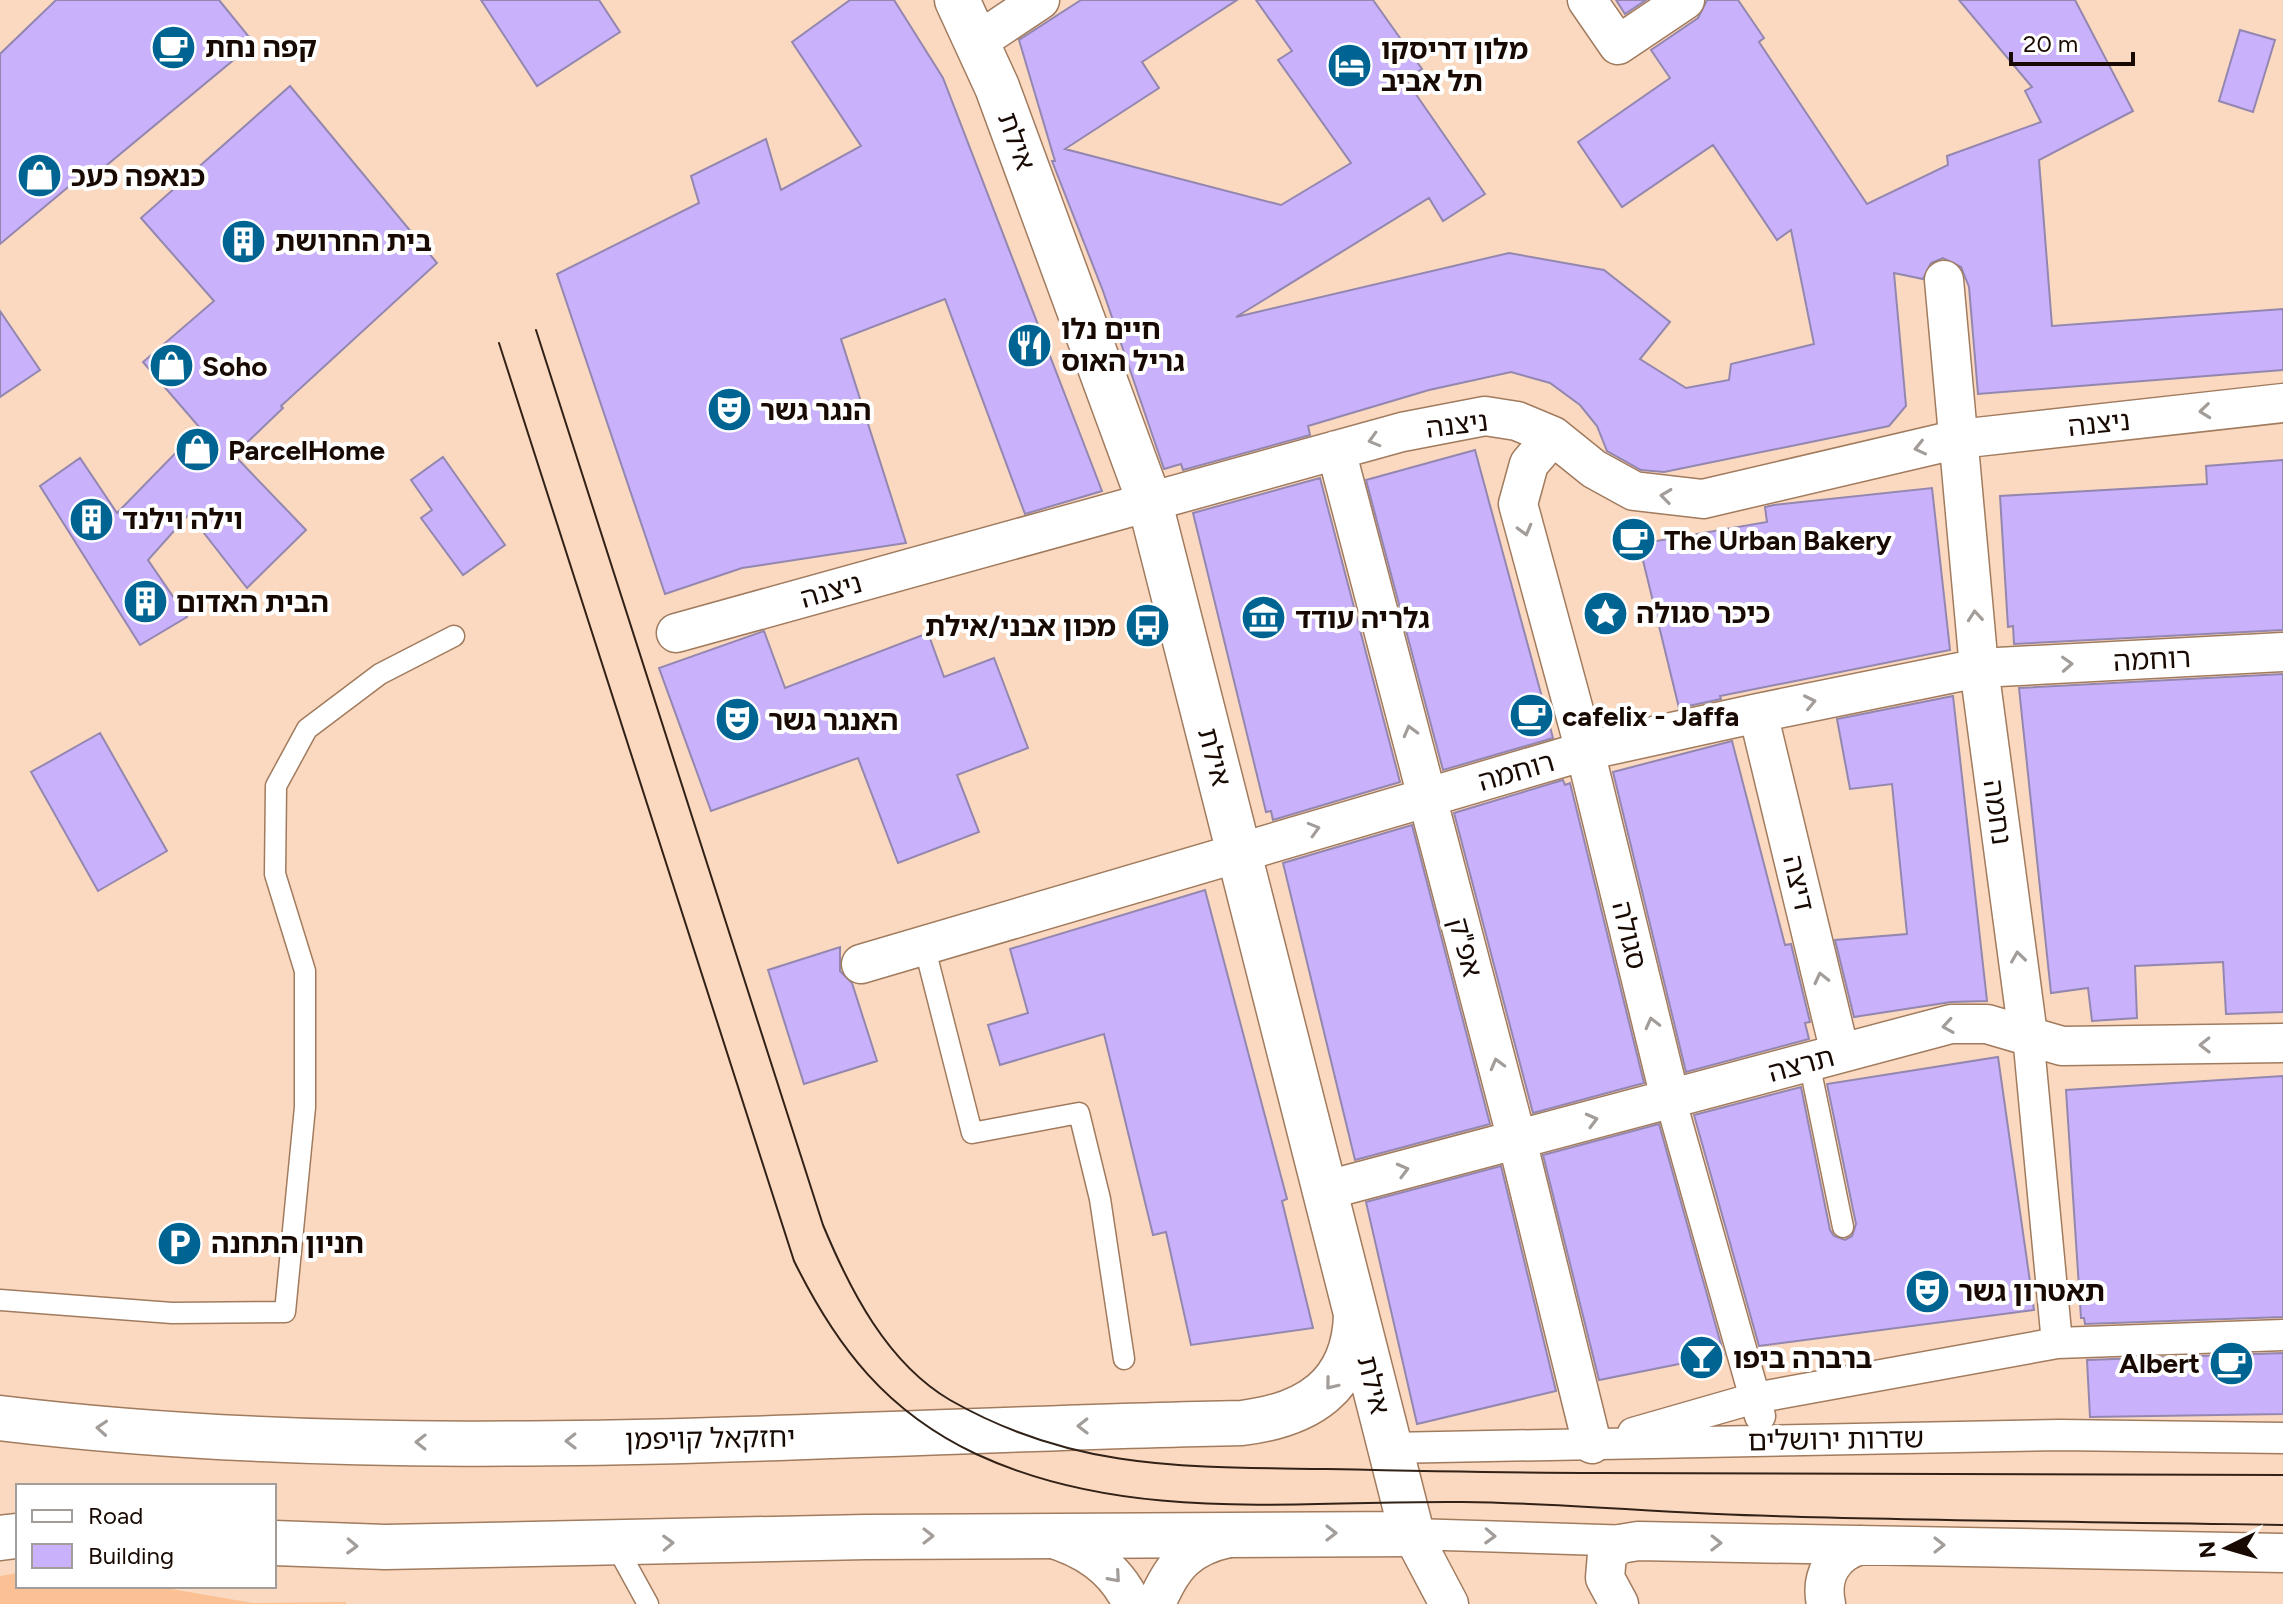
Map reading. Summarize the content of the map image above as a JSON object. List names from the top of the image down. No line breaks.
{"streets":{"street":["אילת","ניצנה","רוחמה","נחמה","דיצה","סגולה","אפ\"ק","תרצה","יחזקאל קויפמן","שדרות ירושלים"]},"crossings":[["אילת","ניצנה"],["אילת","רוחמה"],["אילת","תרצה"],["אילת","יחזקאל קויפמן"],["אילת","שדרות ירושלים"],["ניצנה","נחמה"],["ניצנה","סגולה"],["ניצנה","אפ\"ק"],["רוחמה","נחמה"],["רוחמה","דיצה"],["רוחמה","סגולה"],["רוחמה","אפ\"ק"],["נחמה","תרצה"],["דיצה","תרצה"],["סגולה","תרצה"],["סגולה","שדרות ירושלים"],["אפ\"ק","תרצה"],["אפ\"ק","שדרות ירושלים"]],"one_way":["ניצנה","רוחמה","נחמה","דיצה","אפ\"ק"],"places":{"cafe":["קפה נחת","The Urban Bakery","cafelix - Jaffa","Albert"],"hotel":["מלון דריסקו תל אביב"],"shop":["כנאפה כעכ","Soho","ParcelHome"],"building":["בית החרושת","וילה וילנד","הבית האדום"],"restaurant":["חיים נלו גריל האוס"],"theatre":["הנגר גשר","האנגר גשר","תאטרון גשר"],"place":["כיכר סגולה"],"museum":["גלריה עודד"],"bus stop":["מכון אבני/אילת"],"parking":["חניון התחנה"],"bar":["ברברה ביפו"]},"legend":["Road","Building"],"scale_bar":"20 m","north":"left"}
